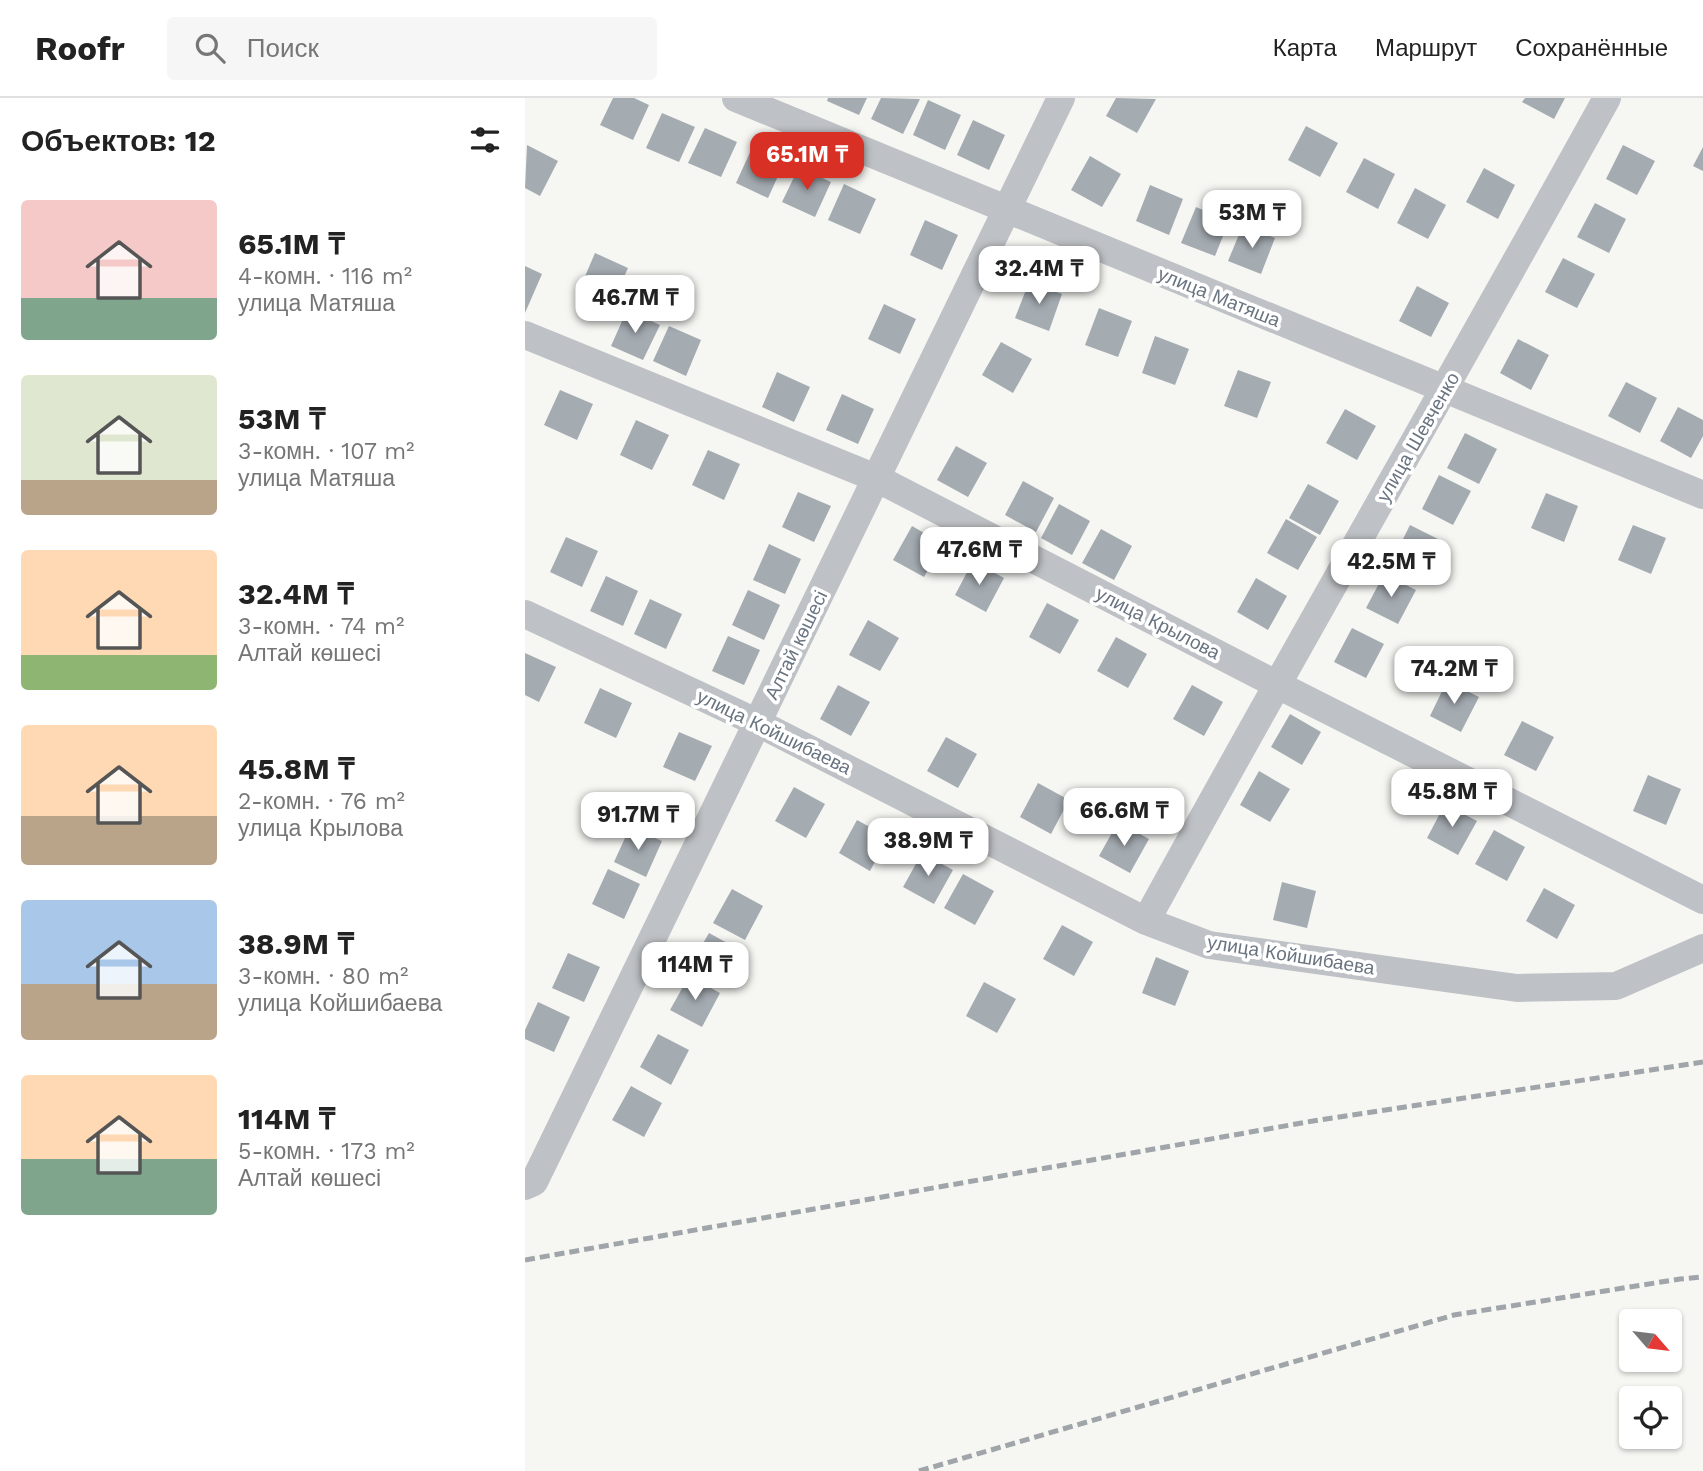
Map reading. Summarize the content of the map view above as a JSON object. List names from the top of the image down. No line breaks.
{"streets":{"street":["улица Матяша","улица Шевченко","улица Крылова","Алтай көшесі","улица Койшибаева"]},"crossings":[["улица Матяша","улица Шевченко"],["улица Матяша","Алтай көшесі"],["улица Шевченко","улица Крылова"],["улица Шевченко","улица Койшибаева"],["улица Крылова","Алтай көшесі"],["Алтай көшесі","улица Койшибаева"]],"north":"bottom right","page":{"header":"Roofr","search":"Поиск","nav":["Карта","Маршрут","Сохранённые"],"heading":"Объектов: 12","price":["65.1M ₸","53M ₸","32.4M ₸","46.7M ₸","47.6M ₸","42.5M ₸","74.2M ₸","45.8M ₸","66.6M ₸","91.7M ₸","38.9M ₸","114M ₸"],"list":[{"name":"65.1M ₸","note":"4-комн. · 116 m² · улица Матяша"},{"name":"53M ₸","note":"3-комн. · 107 m² · улица Матяша"},{"name":"32.4M ₸","note":"3-комн. · 74 m² · Алтай көшесі"},{"name":"45.8M ₸","note":"2-комн. · 76 m² · улица Крылова"},{"name":"38.9M ₸","note":"3-комн. · 80 m² · улица Койшибаева"},{"name":"114M ₸","note":"5-комн. · 173 m² · Алтай көшесі"}]}}
